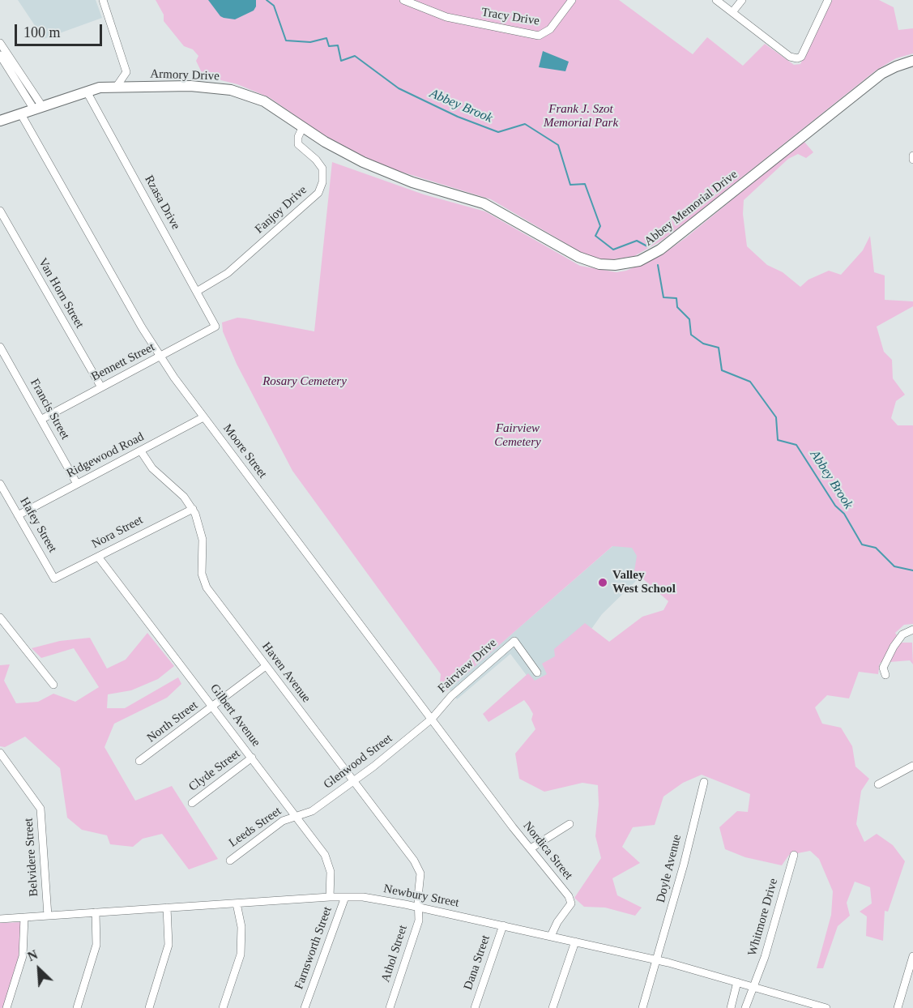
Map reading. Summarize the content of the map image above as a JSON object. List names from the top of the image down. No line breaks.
{"streets":{"main road":["Armory Drive","Abbey Memorial Drive"],"street":["Tracy Drive","Rzasa Drive","Fanjoy Drive","Van Horn Street","Bennett Street","Francis Street","Moore Street","Ridgewood Road","Hafey Street","Nora Street","Fairview Drive","Haven Avenue","Gilbert Avenue","North Street","Glenwood Street","Clyde Street","Leeds Street","Nordica Street","Belvidere Street","Doyle Avenue","Newbury Street","Whitmore Drive","Farnsworth Street","Athol Street","Dana Street"]},"crossings":[["Armory Drive","Rzasa Drive"],["Armory Drive","Abbey Memorial Drive"],["Armory Drive","Fanjoy Drive"],["Armory Drive","Moore Street"],["Rzasa Drive","Fanjoy Drive"],["Rzasa Drive","Bennett Street"],["Abbey Memorial Drive","Fanjoy Drive"],["Van Horn Street","Bennett Street"],["Bennett Street","Francis Street"],["Bennett Street","Moore Street"],["Francis Street","Ridgewood Road"],["Moore Street","Ridgewood Road"],["Moore Street","Fairview Drive"],["Moore Street","Glenwood Street"],["Moore Street","Nordica Street"],["Ridgewood Road","Hafey Street"],["Ridgewood Road","Haven Avenue"],["Hafey Street","Nora Street"],["Nora Street","Haven Avenue"],["Nora Street","Gilbert Avenue"],["Fairview Drive","Glenwood Street"],["Haven Avenue","North Street"],["Haven Avenue","Glenwood Street"],["Haven Avenue","Newbury Street"],["Haven Avenue","Athol Street"],["Gilbert Avenue","North Street"],["Gilbert Avenue","Glenwood Street"],["Gilbert Avenue","Clyde Street"],["Gilbert Avenue","Leeds Street"],["Gilbert Avenue","Newbury Street"],["Glenwood Street","Leeds Street"],["Nordica Street","Newbury Street"],["Belvidere Street","Newbury Street"],["Doyle Avenue","Newbury Street"],["Newbury Street","Whitmore Drive"],["Newbury Street","Farnsworth Street"],["Newbury Street","Athol Street"],["Newbury Street","Dana Street"]],"water":["Abbey Brook"],"parks":["Frank J. Szot Memorial Park","Rosary Cemetery","Fairview Cemetery"],"places":["Valley West School"],"scale_bar":"100 m","north":"top left"}
